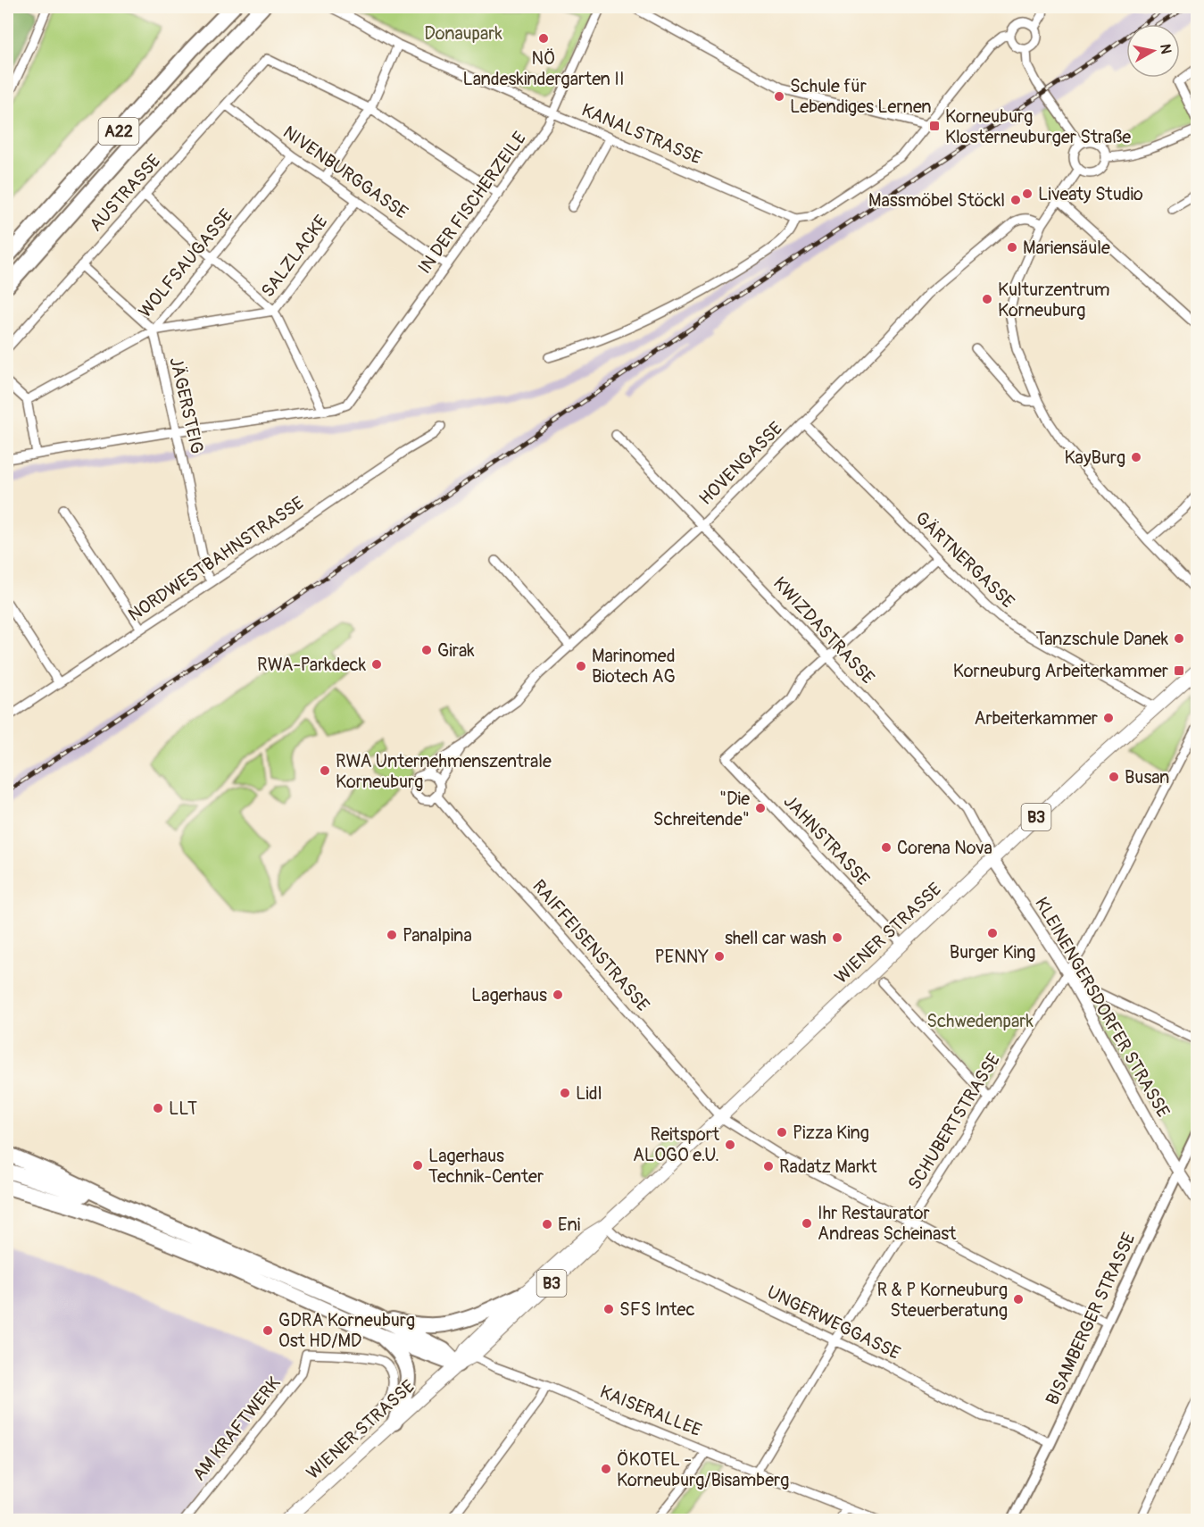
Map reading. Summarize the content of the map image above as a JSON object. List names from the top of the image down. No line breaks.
{"streets":{"highway":["A22"],"main road":["B3","WIENER STRASSE","KLEINENGERSDORFER STRASSE"],"street":["KANALSTRASSE","NIVENBURGGASSE","AUSTRASSE","IN DER FISCHERZEILE","SALZLACKE","WOLFSAUGASSE","JÄGERSTEIG","HOVENGASSE","NORDWESTBAHNSTRASSE","GÄRTNERGASSE","KWIZDASTRASSE","JAHNSTRASSE","RAIFFEISENSTRASSE","SCHUBERTSTRASSE","BISAMBERGER STRASSE","UNGERWEGGASSE","KAISERALLEE","AM KRAFTWERK"]},"crossings":[["KANALSTRASSE","IN DER FISCHERZEILE"],["NIVENBURGGASSE","AUSTRASSE"],["NIVENBURGGASSE","IN DER FISCHERZEILE"],["NIVENBURGGASSE","SALZLACKE"],["NIVENBURGGASSE","WOLFSAUGASSE"],["SALZLACKE","WOLFSAUGASSE"],["SALZLACKE","JÄGERSTEIG"],["WOLFSAUGASSE","JÄGERSTEIG"],["JÄGERSTEIG","NORDWESTBAHNSTRASSE"],["HOVENGASSE","GÄRTNERGASSE"],["HOVENGASSE","KWIZDASTRASSE"],["HOVENGASSE","RAIFFEISENSTRASSE"],["GÄRTNERGASSE","WIENER STRASSE"],["KWIZDASTRASSE","JAHNSTRASSE"],["KWIZDASTRASSE","WIENER STRASSE"],["KWIZDASTRASSE","KLEINENGERSDORFER STRASSE"],["JAHNSTRASSE","WIENER STRASSE"],["WIENER STRASSE","RAIFFEISENSTRASSE"],["WIENER STRASSE","KLEINENGERSDORFER STRASSE"],["WIENER STRASSE","UNGERWEGGASSE"],["WIENER STRASSE","KAISERALLEE"],["RAIFFEISENSTRASSE","SCHUBERTSTRASSE"],["RAIFFEISENSTRASSE","BISAMBERGER STRASSE"],["KLEINENGERSDORFER STRASSE","SCHUBERTSTRASSE"],["KLEINENGERSDORFER STRASSE","BISAMBERGER STRASSE"],["SCHUBERTSTRASSE","UNGERWEGGASSE"],["SCHUBERTSTRASSE","KAISERALLEE"],["BISAMBERGER STRASSE","UNGERWEGGASSE"]],"parks":["Donaupark","Schwedenpark"],"places":{"other":["NÖ Landeskindergarten II","Schule für Lebendiges Lernen","Liveaty Studio","Massmöbel Stöckl","Mariensäule","Kulturzentrum Korneuburg","KayBurg","Tanzschule Danek","Girak","RWA-Parkdeck","Marinomed Biotech AG","Arbeiterkammer","RWA Unternehmenszentrale Korneuburg","Busan","\"Die Schreitende\"","Corena Nova","Burger King","Panalpina","shell car wash","PENNY","Lagerhaus","Lidl","LLT","Pizza King","Reitsport ALOGO e.U.","Lagerhaus Technik-Center","Radatz Markt","Ihr Restaurator Andreas Scheinast","Eni","R & P Korneuburg Steuerberatung","SFS Intec","GDRA Korneuburg Ost HD/MD","ÖKOTEL - Korneuburg/Bisamberg"],"transit":["Korneuburg Klosterneuburger Straße","Korneuburg Arbeiterkammer"]},"north":"right"}
